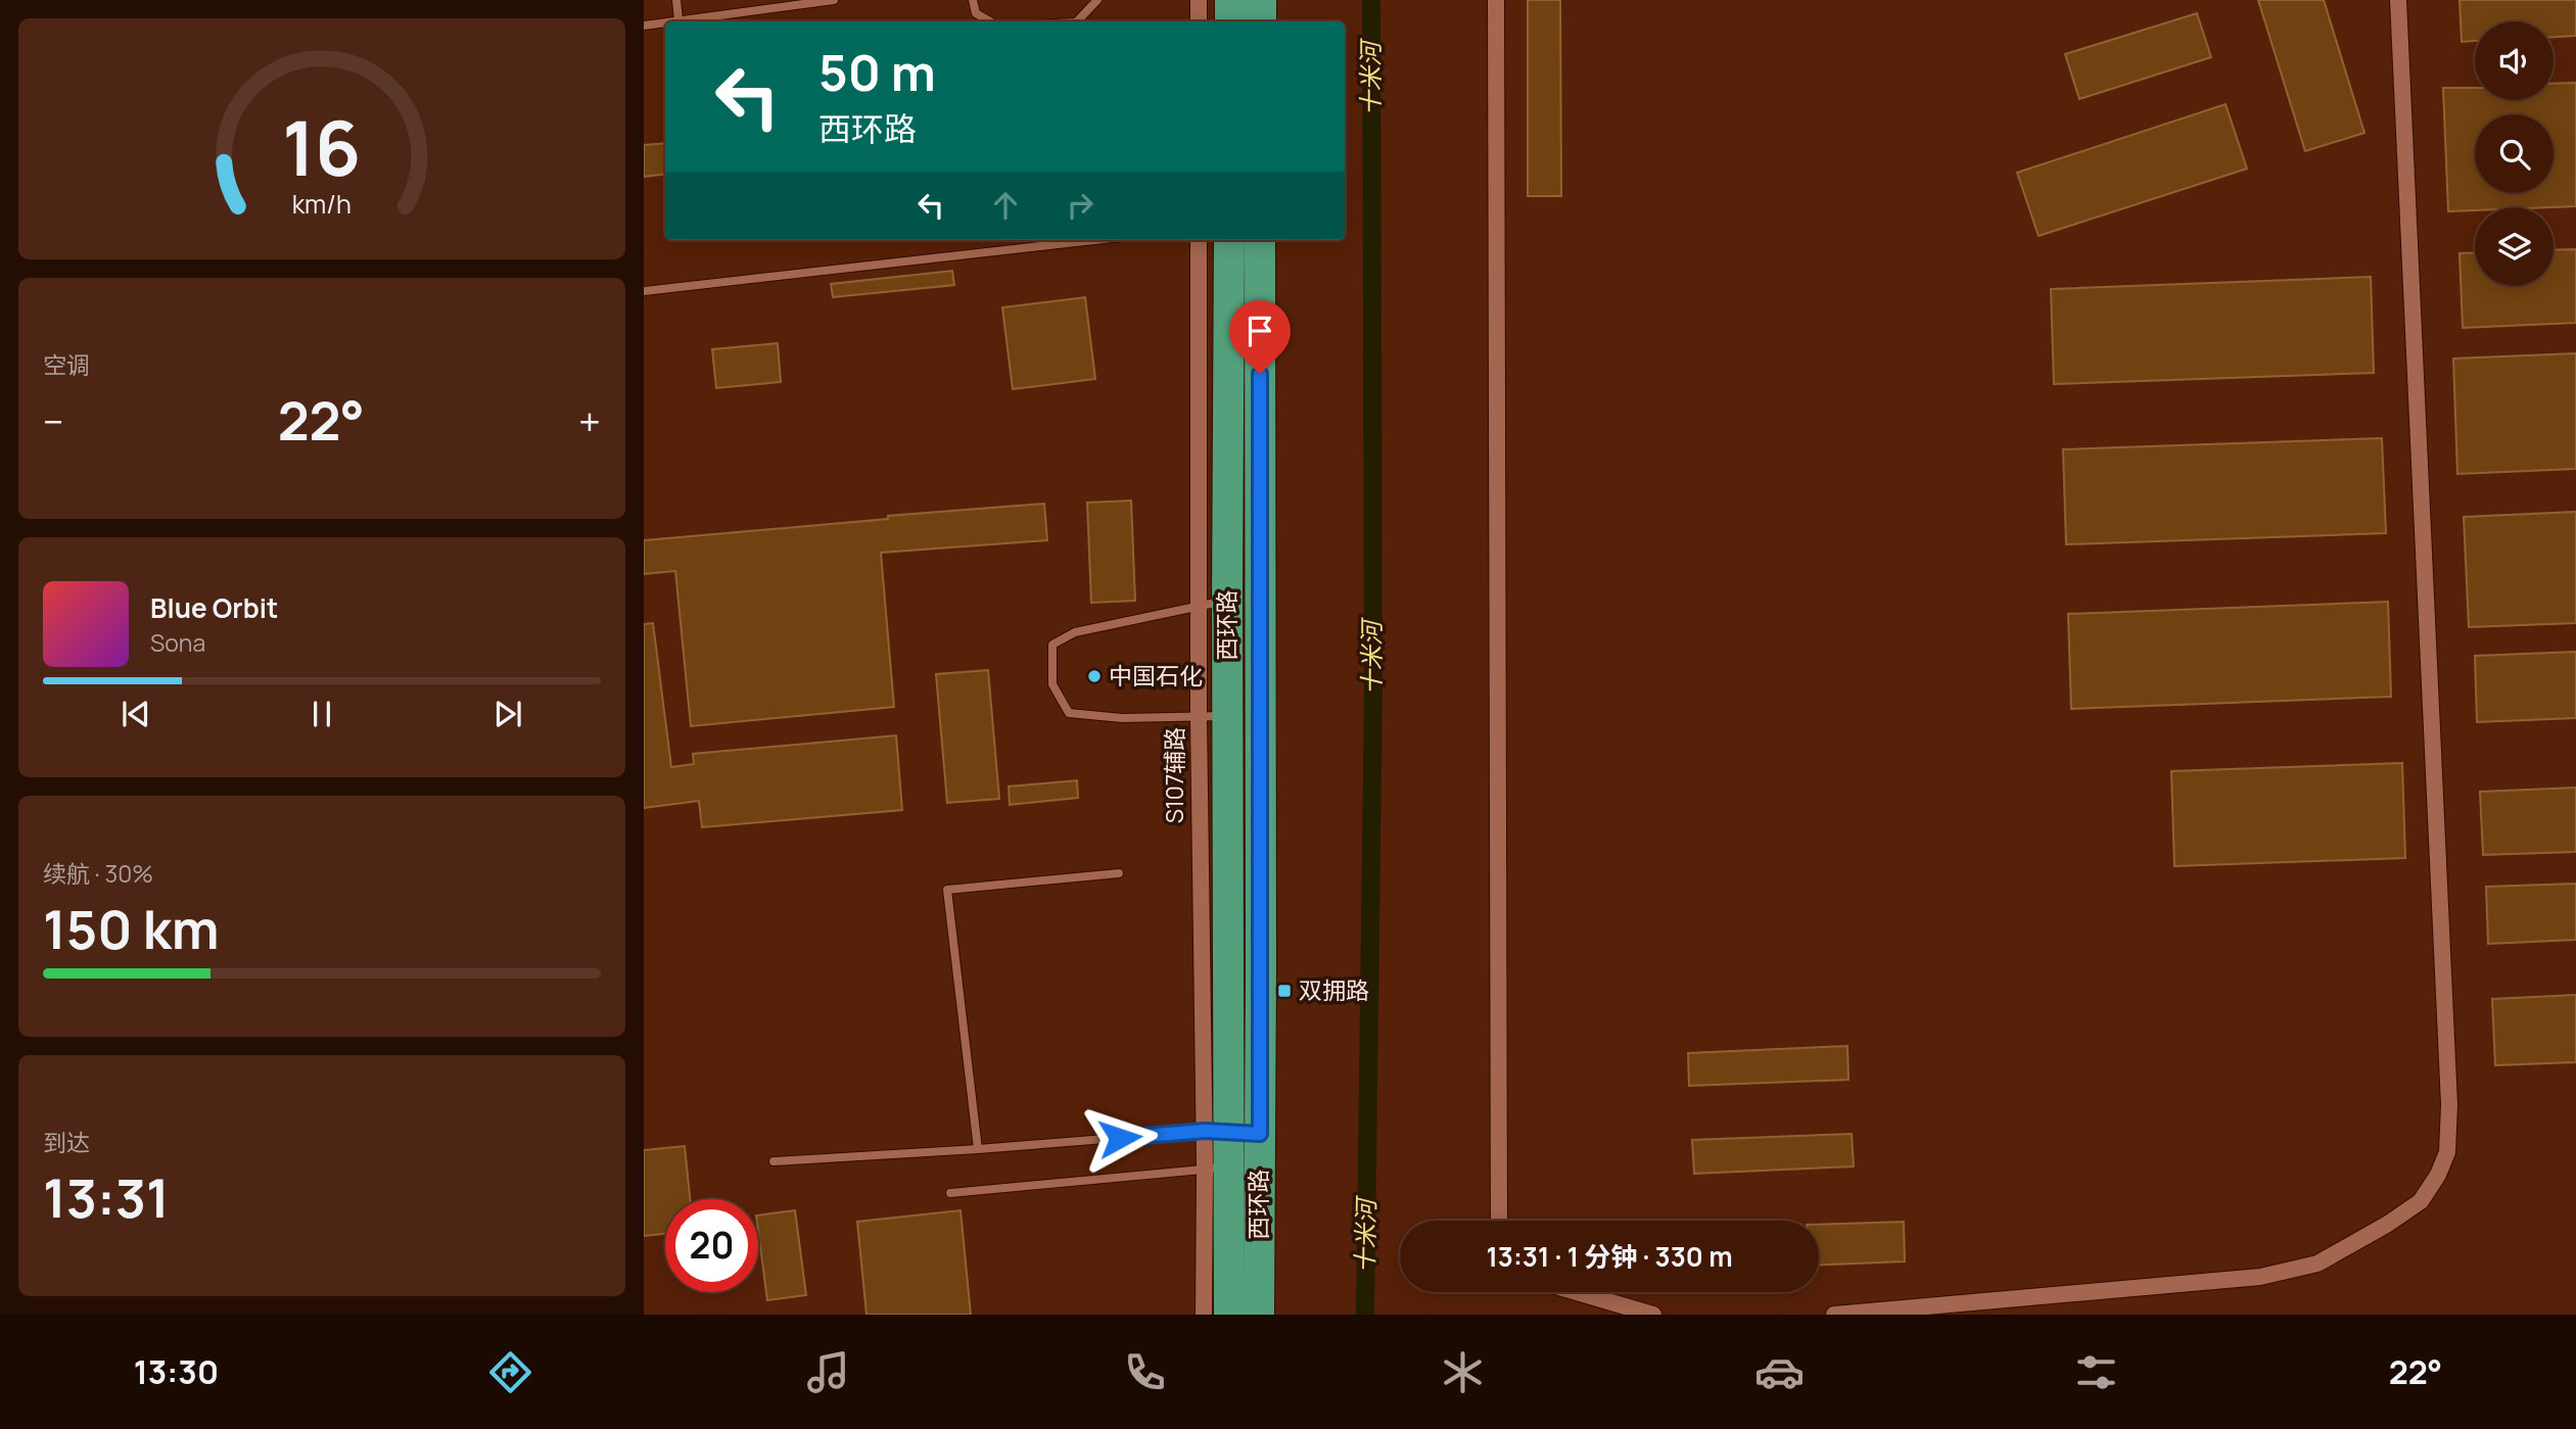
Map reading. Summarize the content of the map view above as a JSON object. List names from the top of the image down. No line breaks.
{"streets":{"highway":["西环路"]},"water":["十米河"],"places":{"other":["中国石化"],"transit":["双拥路"]},"page":{"turn":["50 m","西环路"],"tile":["空调",["续航 · 30%","150 km"],["到达","13:31"]],"heat":["−","22°","+"],"song":["Blue Orbit","Sona"],"limit":"20","trip":"13:31 · 1 分钟 · 330 m","tabs":["13:30","22°"],"gauge":["16","km/h"]}}
